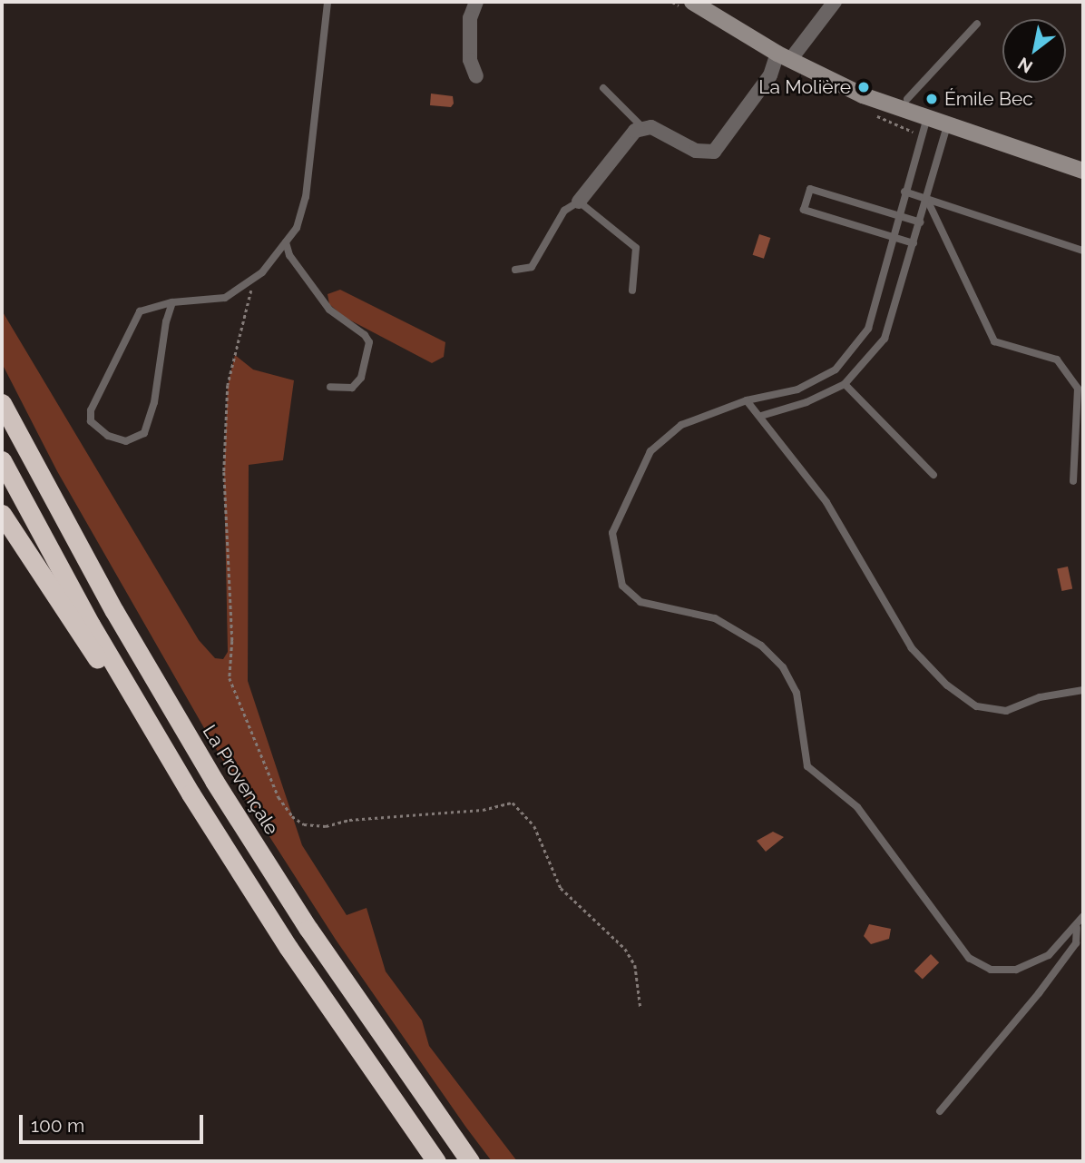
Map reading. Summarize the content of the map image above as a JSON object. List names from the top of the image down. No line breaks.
{"streets":{"highway":["La Provençale"]},"places":["La Molière","Émile Bec"],"scale_bar":"100 m","north":"bottom left"}
